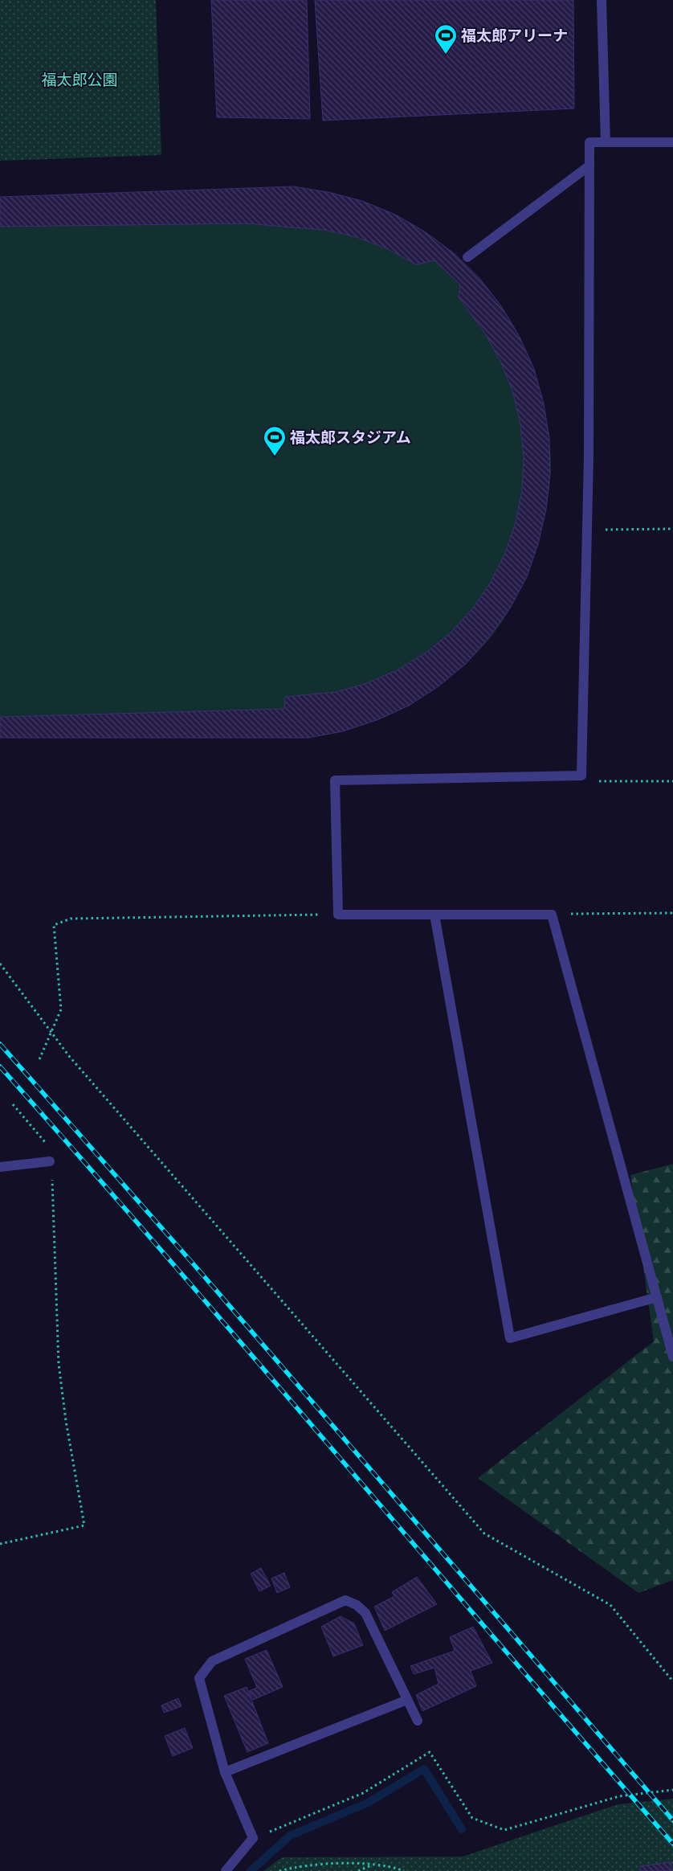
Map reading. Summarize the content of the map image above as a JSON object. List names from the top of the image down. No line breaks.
{"parks":["福太郎公園"],"places":{"sports":["福太郎アリーナ","福太郎スタジアム"]}}
